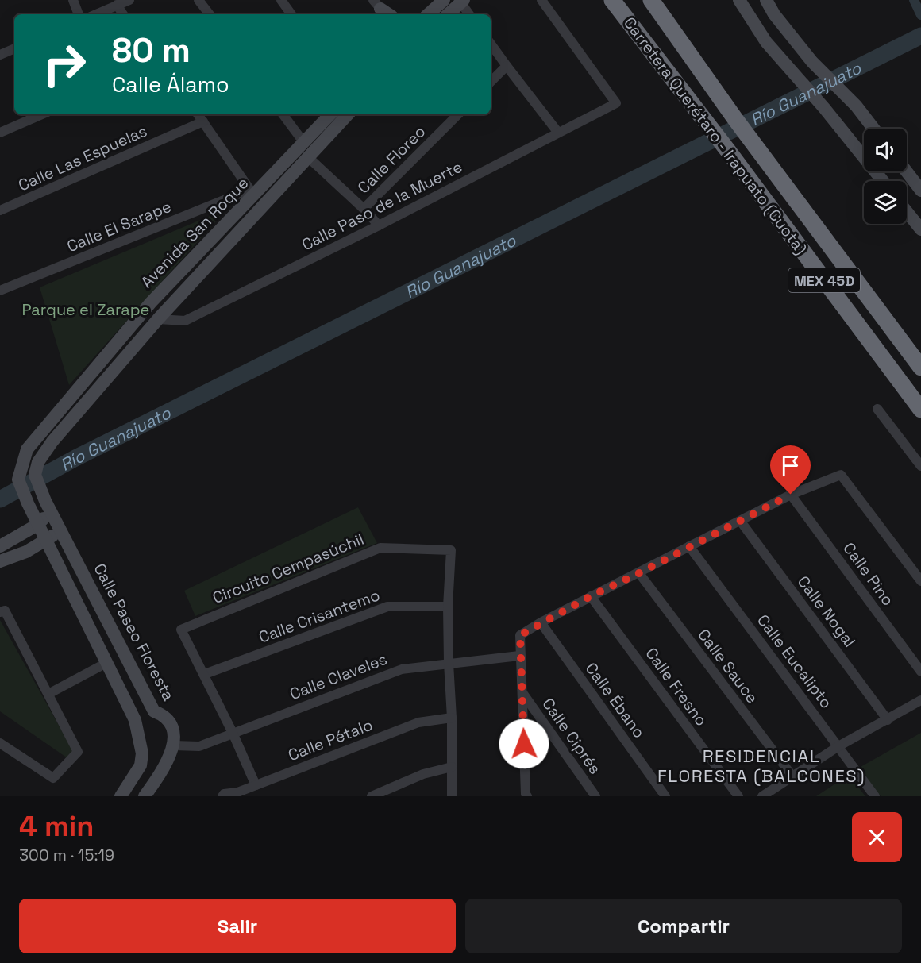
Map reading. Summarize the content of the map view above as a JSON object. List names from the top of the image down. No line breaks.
{"streets":{"highway":["Carretera Querétaro - Irapuato (Cuota)","MEX 45D"],"street":["Calle Las Espuelas","Calle Floreo","Calle Paso de la Muerte","Calle El Sarape","Avenida San Roque","Circuito Cempasúchil","Calle Pino","Calle Nogal","Calle Crisantemo","Calle Paseo Floresta","Calle Eucalipto","Calle Sauce","Calle Claveles","Calle Fresno","Calle Ébano","Calle Ciprés","Calle Pétalo"]},"crossings":[["Calle Paso de la Muerte","Avenida San Roque"],["Calle El Sarape","Avenida San Roque"],["Avenida San Roque","Calle Paseo Floresta"],["Circuito Cempasúchil","Calle Crisantemo"],["Circuito Cempasúchil","Calle Claveles"],["Circuito Cempasúchil","Calle Pétalo"],["Calle Paseo Floresta","Calle Claveles"]],"districts":["RESIDENCIAL FLORESTA (BALCONES)"],"water":["Río Guanajuato"],"parks":["Parque el Zarape"],"page":{"turn":["80 m","Calle Álamo"],"heading":["4 min","300 m · 15:19"],"buttons":["Salir","Compartir"]}}
